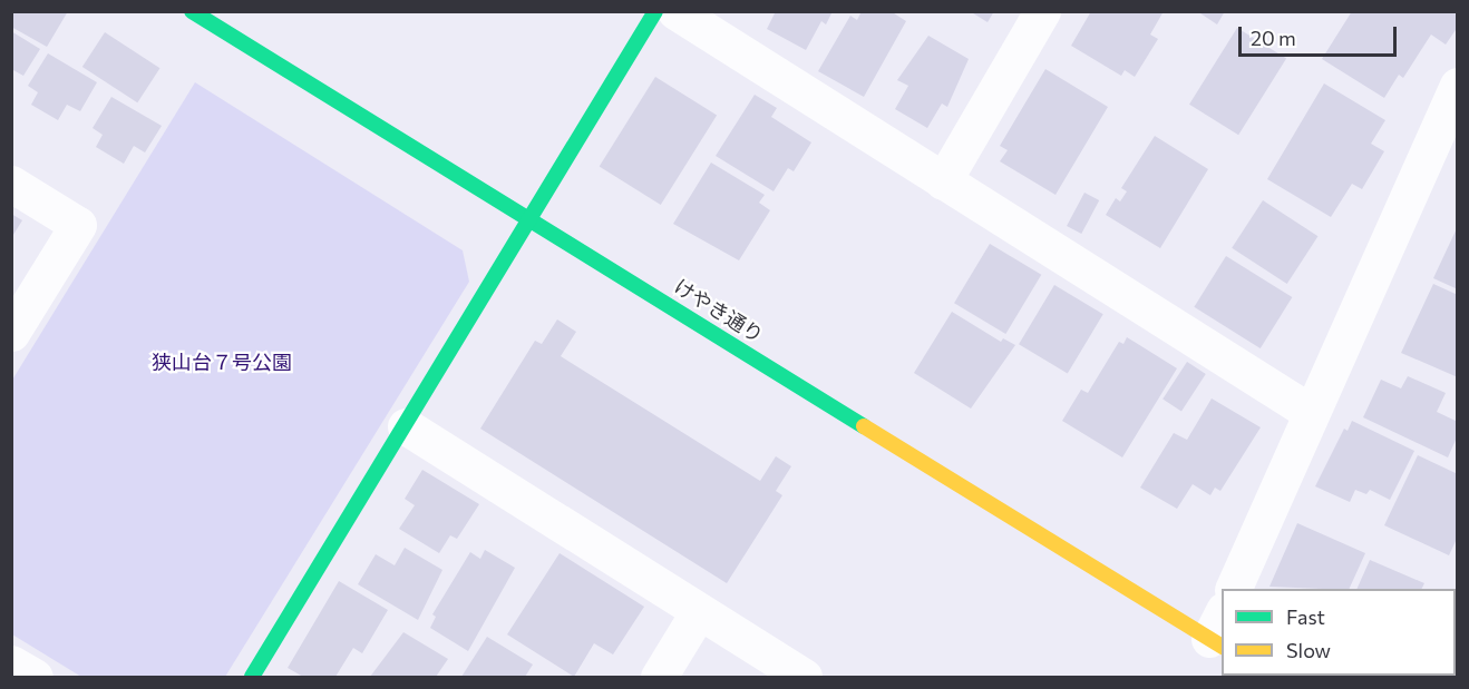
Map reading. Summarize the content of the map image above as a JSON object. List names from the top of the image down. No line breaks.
{"streets":{"street":["けやき通り"]},"parks":["狭山台７号公園"],"legend":["Fast","Slow"],"scale_bar":"20 m"}
